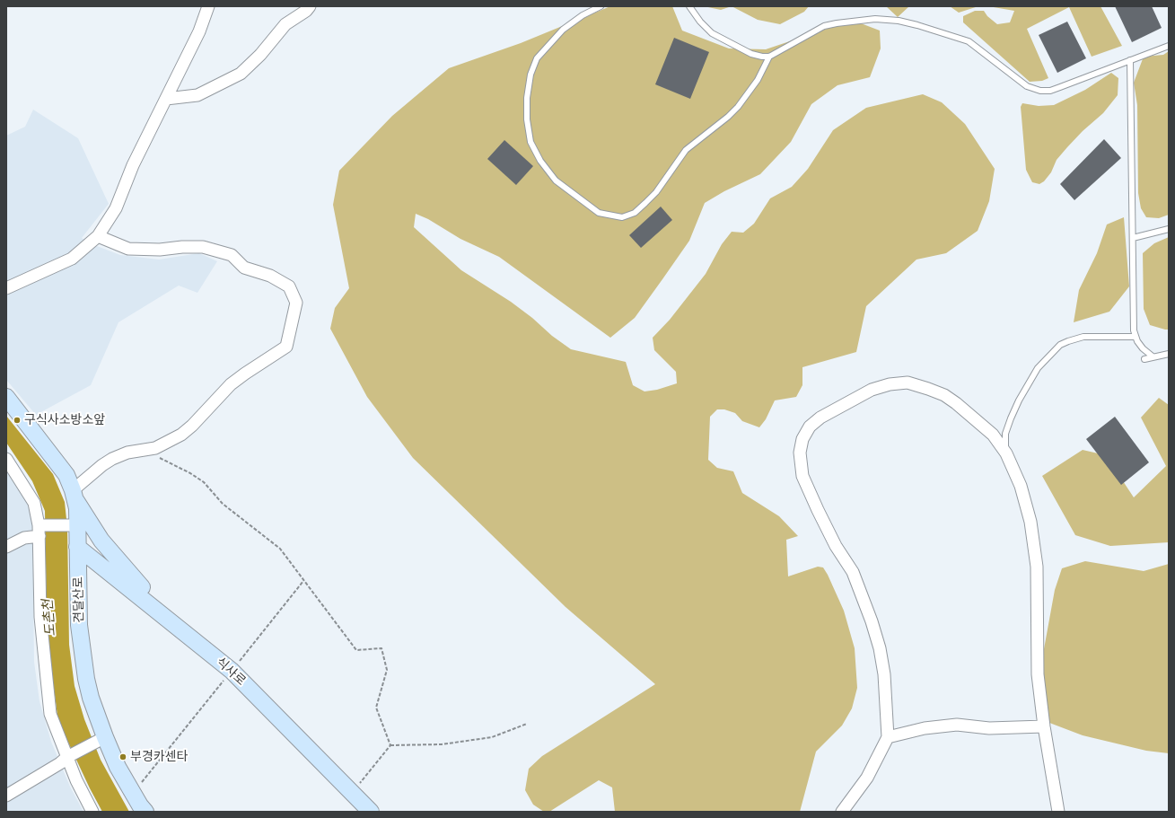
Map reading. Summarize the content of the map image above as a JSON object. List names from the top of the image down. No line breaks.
{"streets":{"street":["견달산로","식사로"]},"crossings":[["견달산로","식사로"]],"water":["도촌천"],"places":["구식사소방소앞","부경카센타"]}
